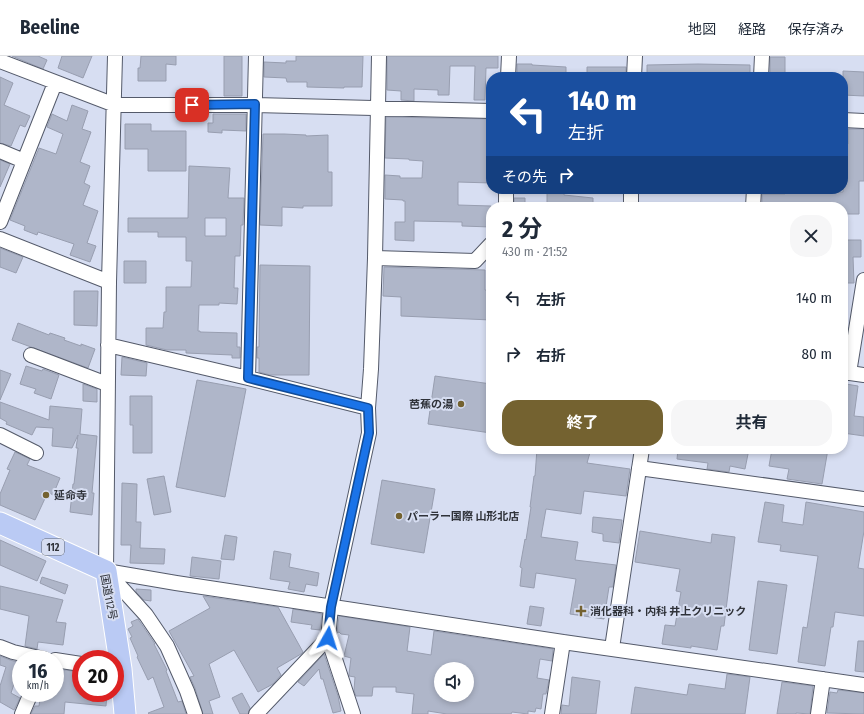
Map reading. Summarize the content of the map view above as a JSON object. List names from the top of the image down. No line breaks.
{"streets":{"highway":["112","国道112号"]},"places":{"other":["芭蕉の湯","延命寺","パーラー国際 山形北店"],"health":["消化器科・内科 井上クリニック"]},"page":{"header":"Beeline","nav":["地図","経路","保存済み"],"turn":["140 m","左折"],"then":"その先","heading":["2 分","430 m · 21:52"],"list":[{"name":"左折","value":"140 m"},{"name":"右折","value":"80 m"}],"buttons":["終了","共有"],"speed":"16 km/h","limit":"20"}}
